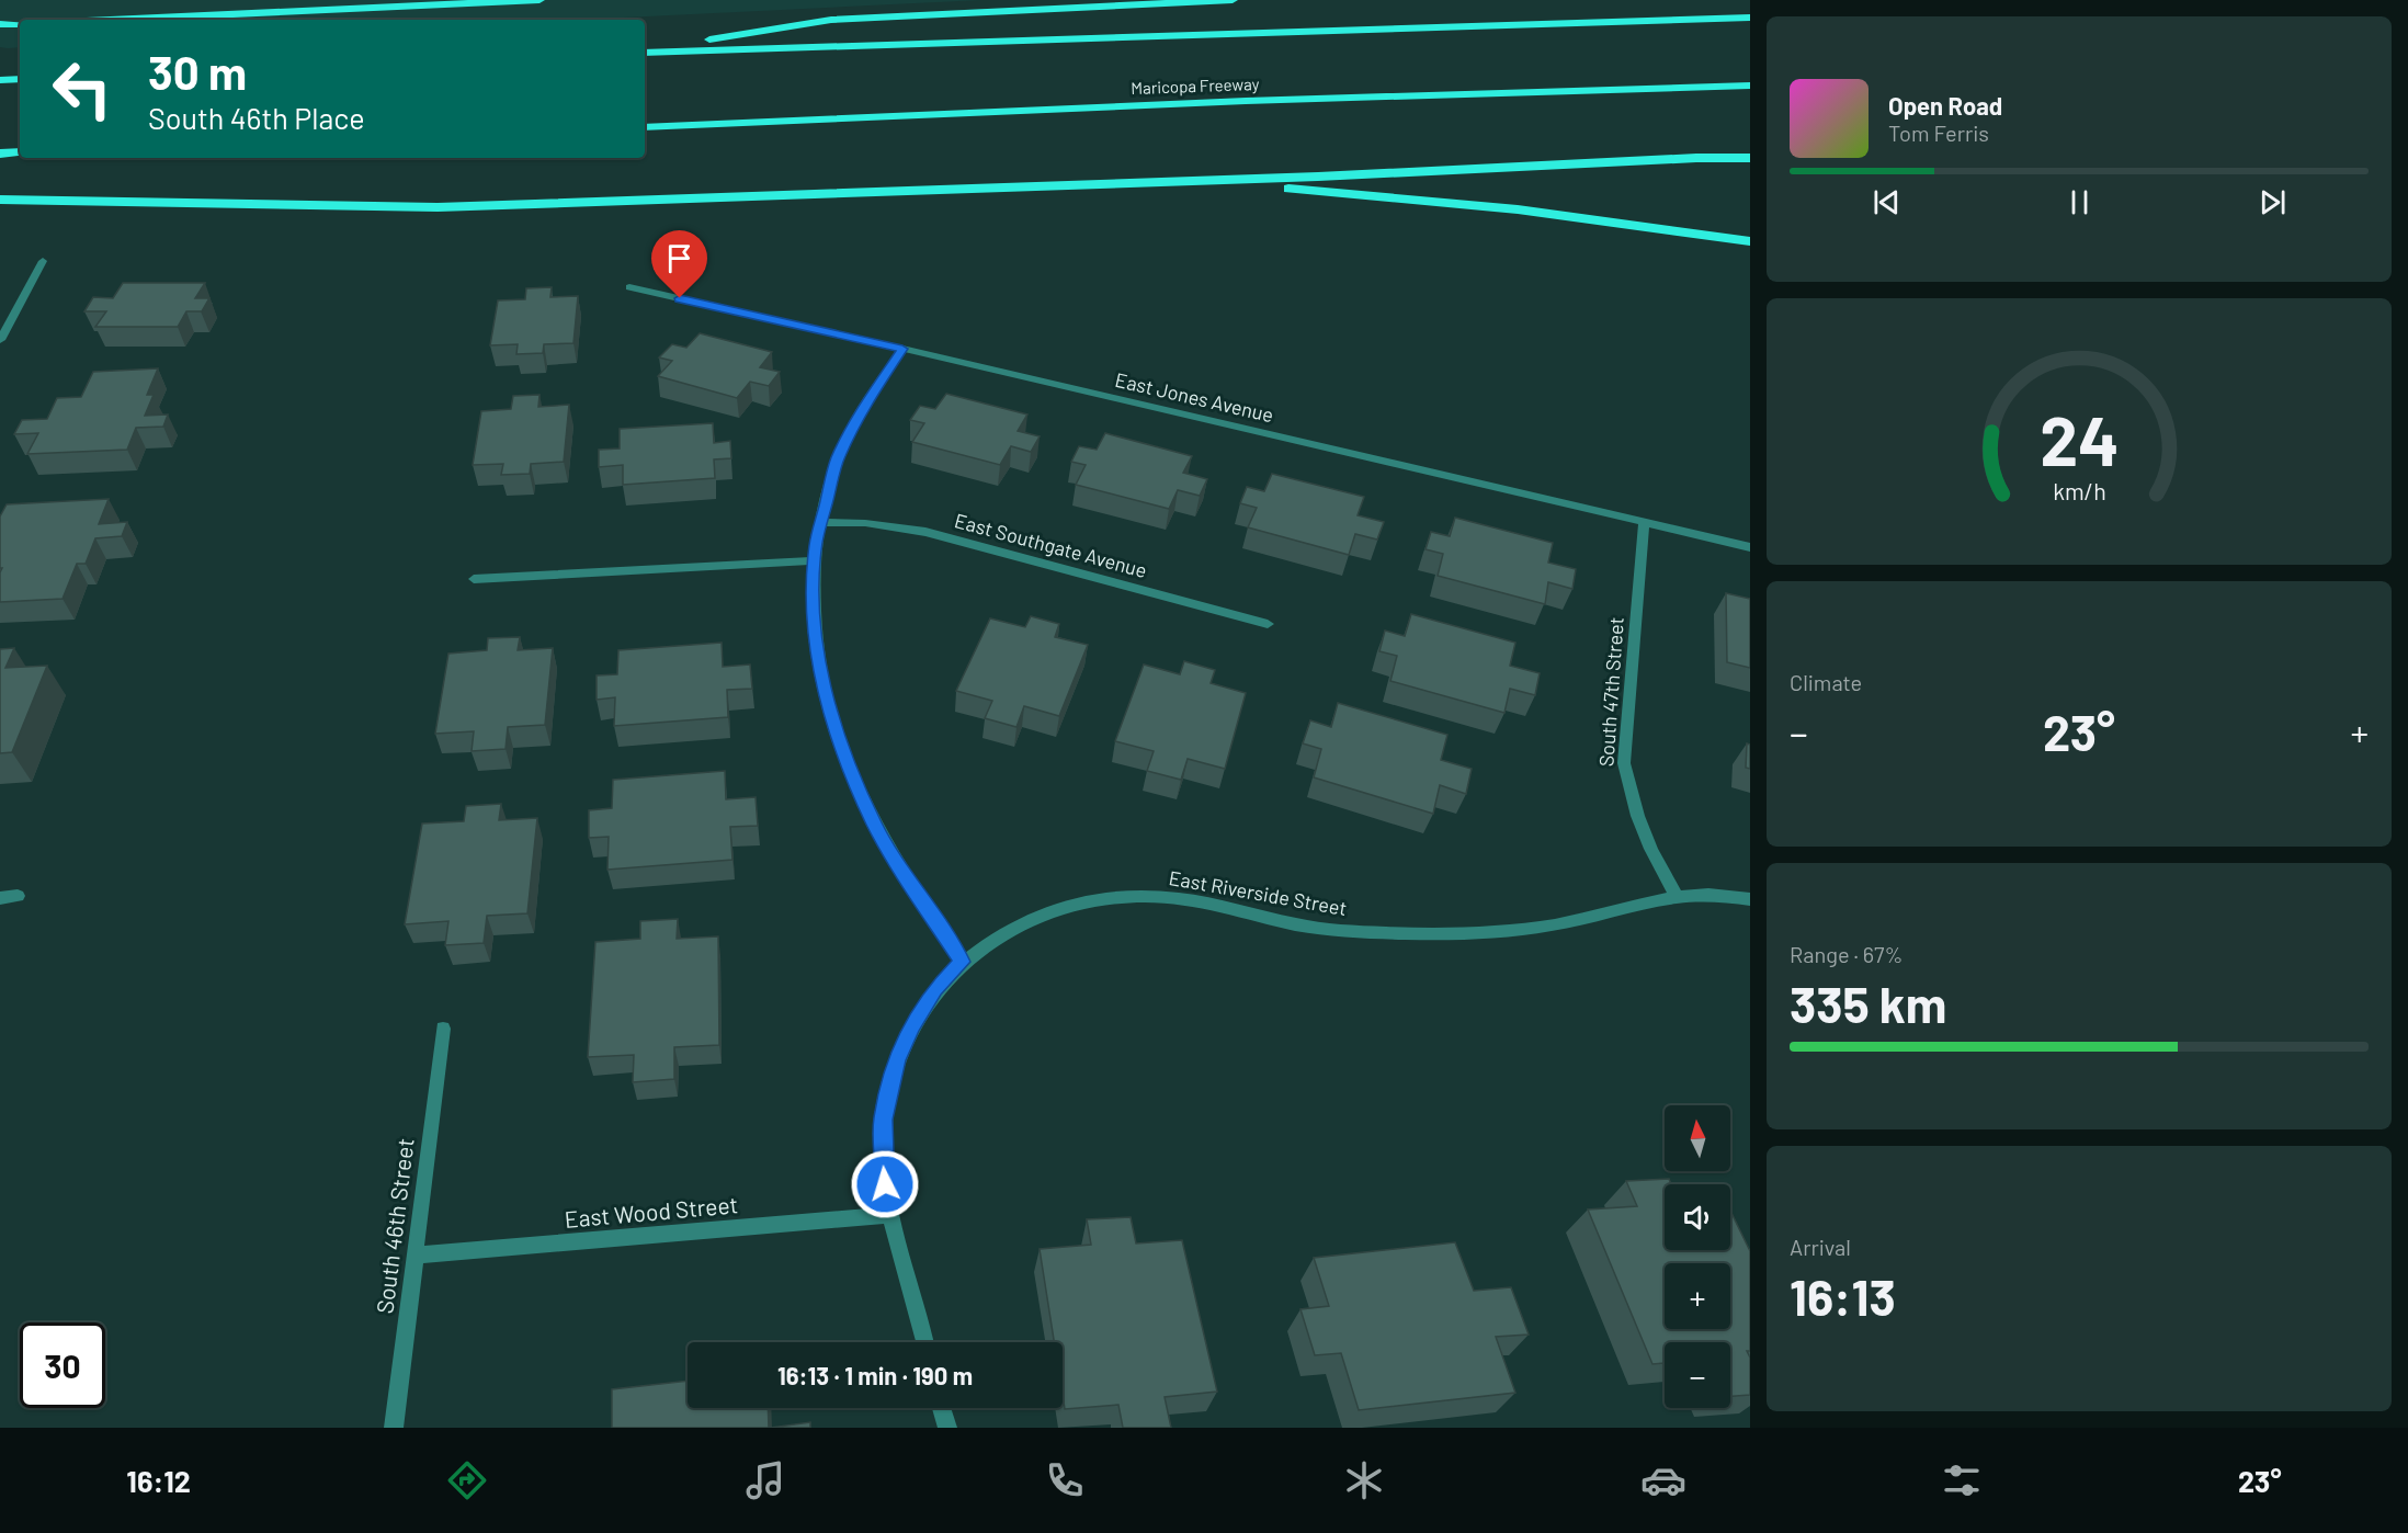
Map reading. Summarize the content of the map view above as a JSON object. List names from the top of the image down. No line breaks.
{"streets":{"highway":["Maricopa Freeway"],"street":["East Jones Avenue","East Southgate Avenue","South 47th Street","East Riverside Street","East Wood Street","South 46th Street"]},"crossings":[["East Jones Avenue","South 47th Street"],["South 47th Street","East Riverside Street"],["East Riverside Street","East Wood Street"],["East Wood Street","South 46th Street"]],"north":"top","page":{"turn":["30 m","South 46th Place"],"song":["Open Road","Tom Ferris"],"tile":["Climate",["Range · 67%","335 km"],["Arrival","16:13"]],"heat":["−","23°","+"],"map_buttons":["+","−"],"limit":"30","trip":"16:13 · 1 min · 190 m","tabs":["16:12","23°"],"gauge":["24","km/h"]}}
